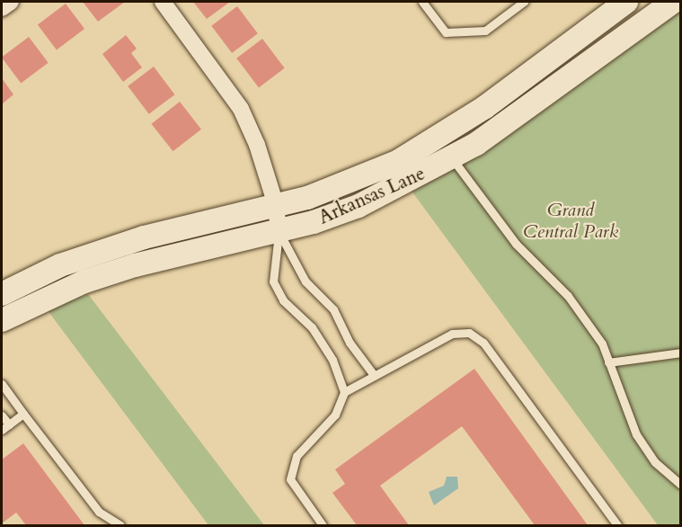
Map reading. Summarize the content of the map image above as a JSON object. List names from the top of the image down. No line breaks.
{"streets":{"main road":["Arkansas Lane"]},"parks":["Grand Central Park"]}
